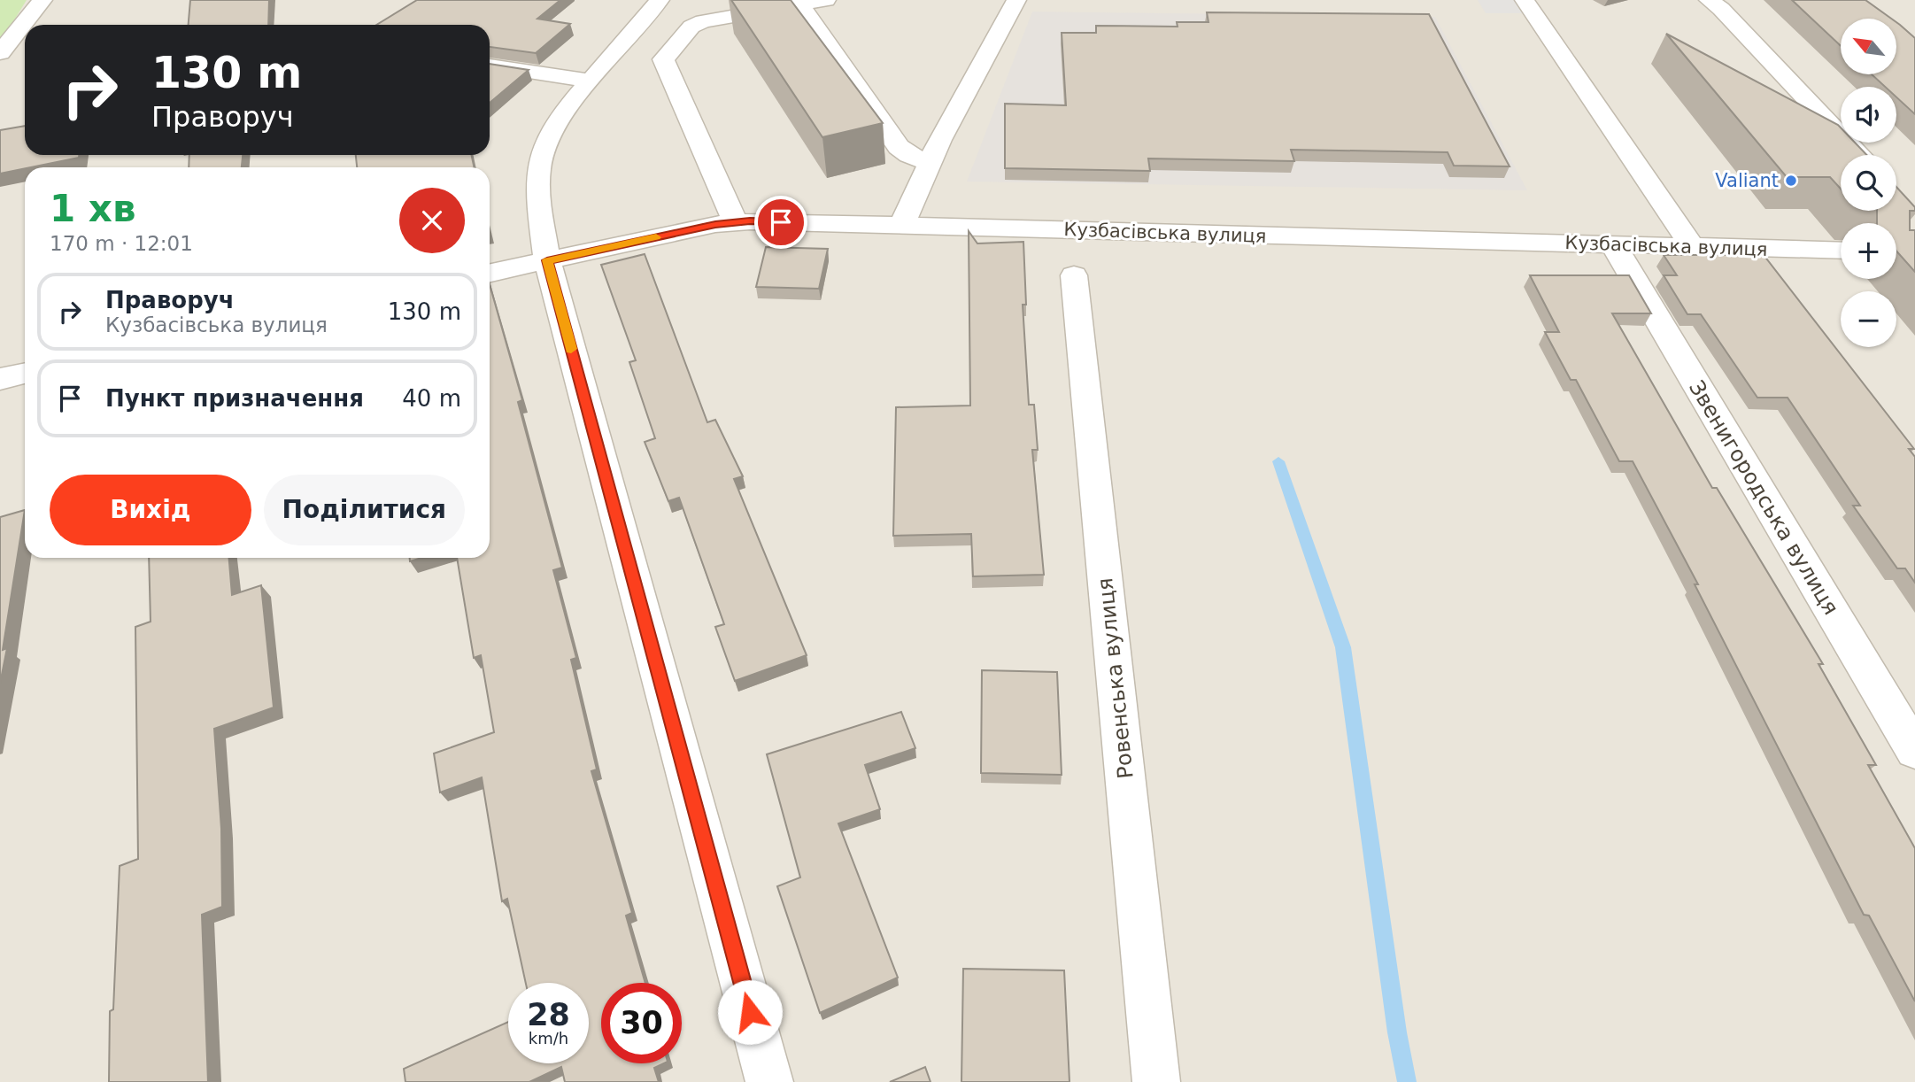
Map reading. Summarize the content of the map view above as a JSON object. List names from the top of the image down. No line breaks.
{"streets":{"street":["Кузбасівська вулиця","Звенигородська вулиця","Ровенська вулиця"]},"crossings":[["Кузбасівська вулиця","Звенигородська вулиця"]],"places":["Valiant"],"north":"top left","page":{"map_buttons":["+","−"],"turn":["130 m","Праворуч"],"heading":["1 хв","170 m · 12:01"],"list":[{"name":"Праворуч","note":"Кузбасівська вулиця","value":"130 m"},{"name":"Пункт призначення","value":"40 m"}],"buttons":["Вихід","Поділитися"],"speed":"28 km/h","limit":"30"}}
